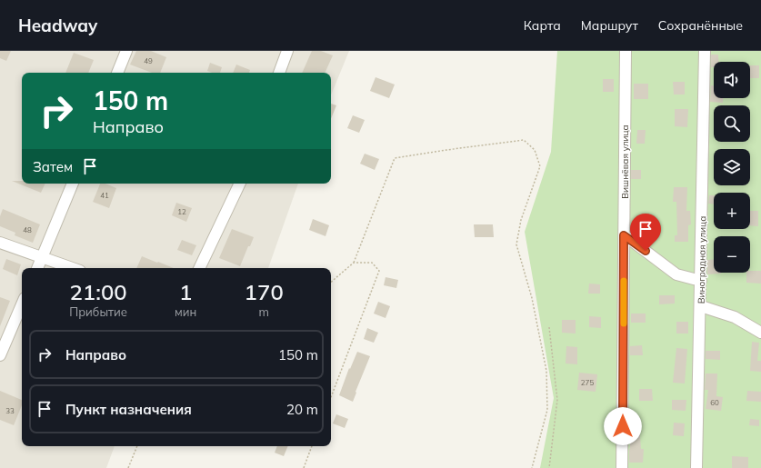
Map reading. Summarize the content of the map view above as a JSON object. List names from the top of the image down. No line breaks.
{"streets":{"street":["Вишнёвая улица","Виноградная улица"]},"house_numbers":["49","41","12","48","275","60","33"],"page":{"header":"Headway","nav":["Карта","Маршрут","Сохранённые"],"map_buttons":["+","−"],"turn":["150 m","Направо"],"then":"Затем","eta":["21:00","Прибытие","1","мин","170","m"],"list":[{"name":"Направо","value":"150 m"},{"name":"Пункт назначения","value":"20 m"}]}}
